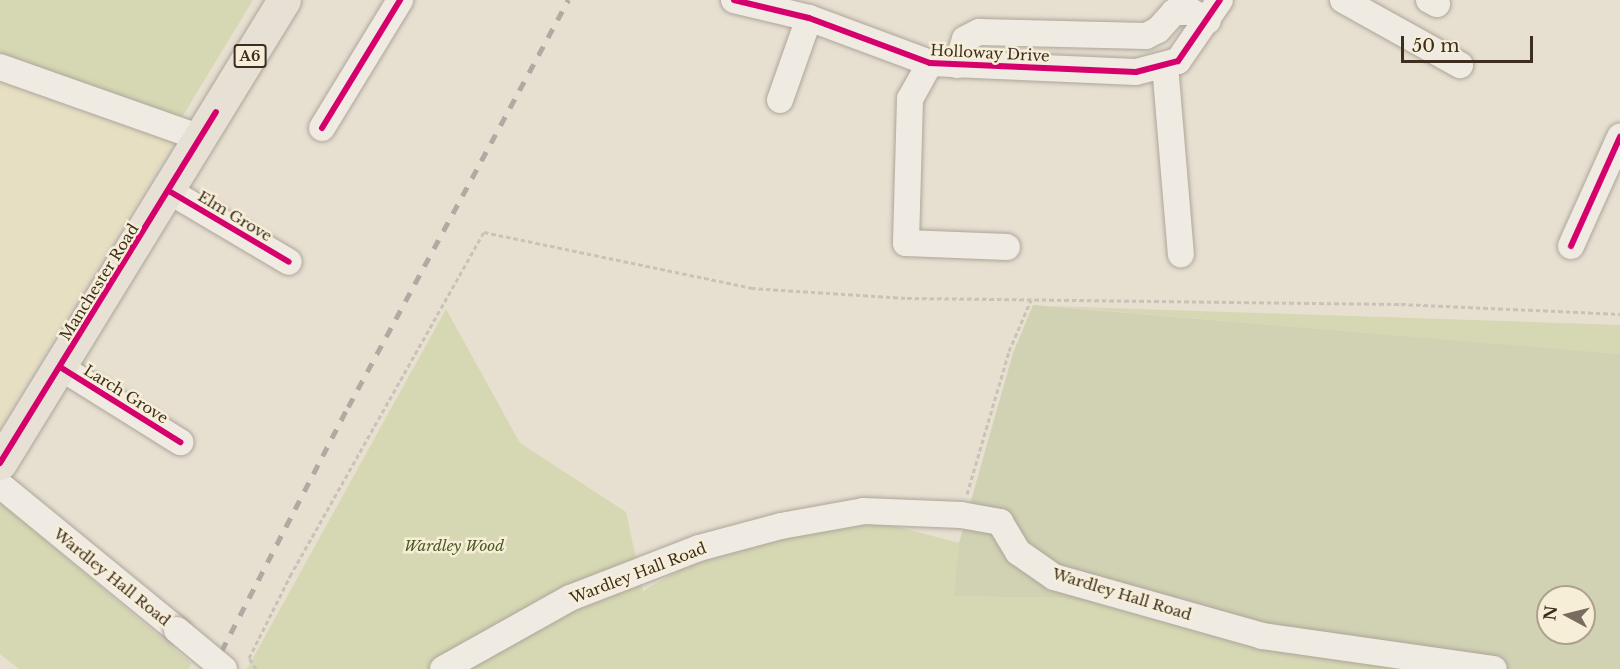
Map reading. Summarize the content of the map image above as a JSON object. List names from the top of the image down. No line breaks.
{"streets":{"main road":["A6","Manchester Road"],"street":["Holloway Drive","Elm Grove","Larch Grove","Wardley Hall Road"]},"crossings":[["Elm Grove","Manchester Road"],["Manchester Road","Larch Grove"]],"parks":["Wardley Wood"],"scale_bar":"50 m","north":"left"}
